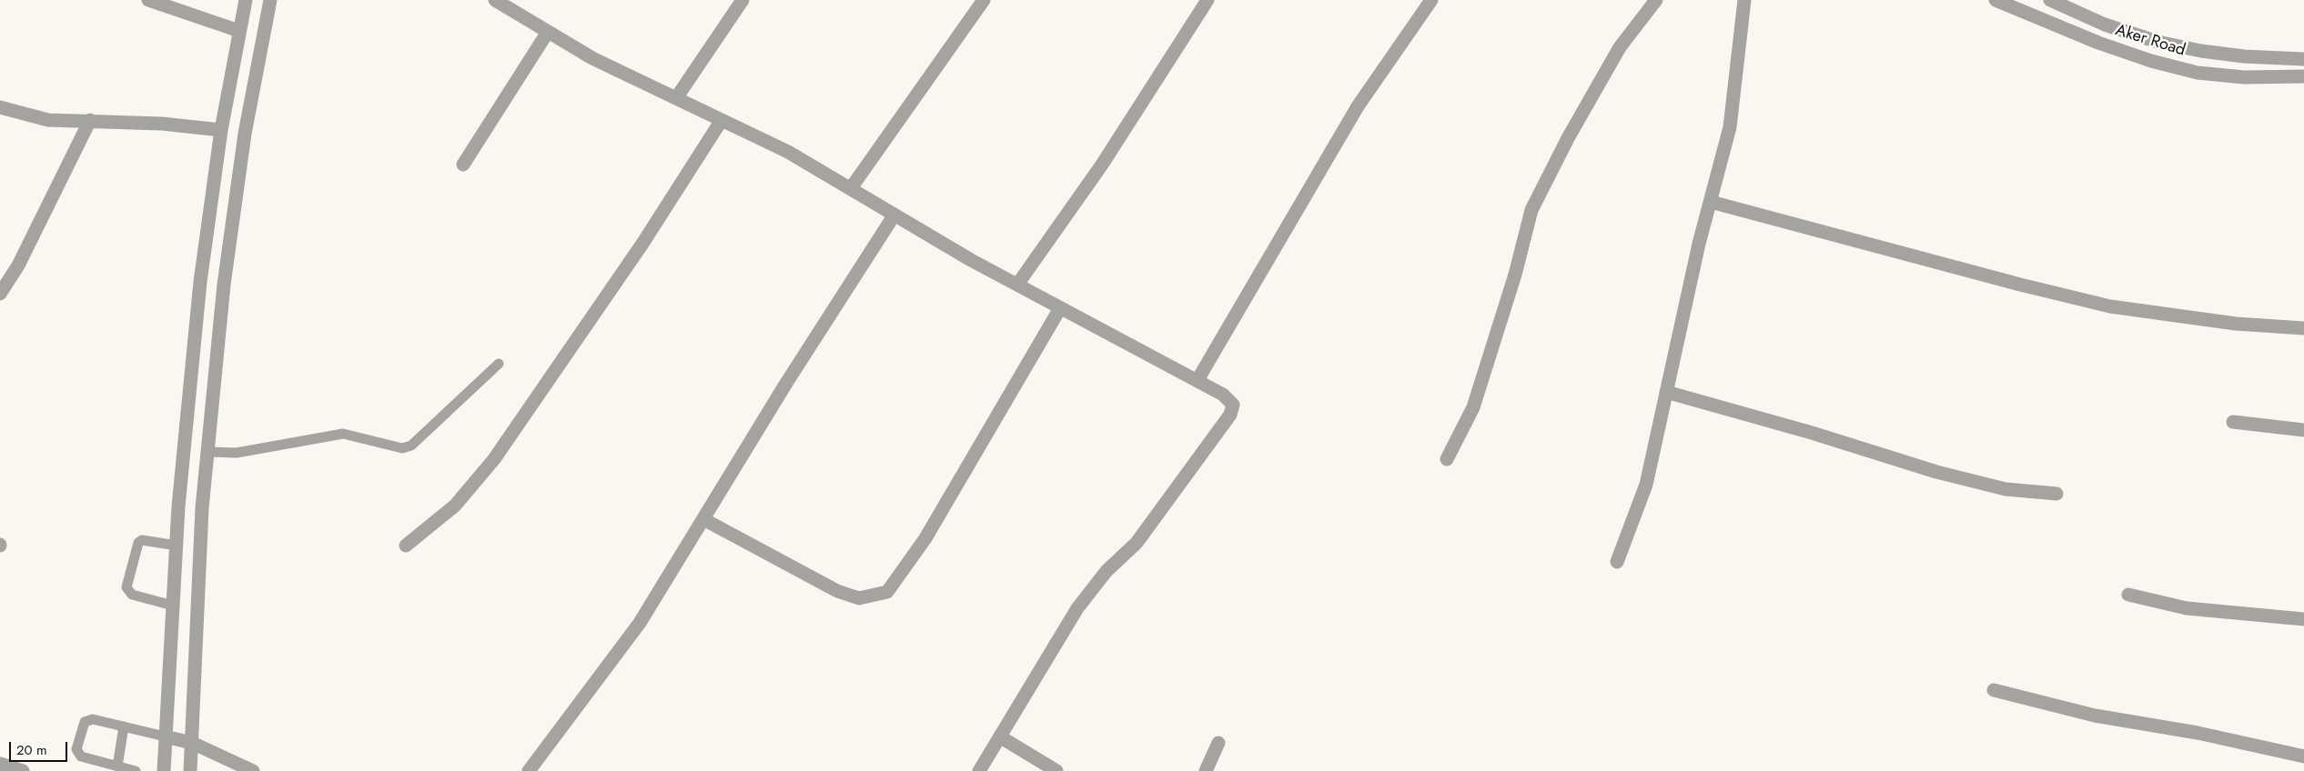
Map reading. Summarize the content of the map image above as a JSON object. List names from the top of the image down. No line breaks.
{"streets":{"street":["Aker Road"]},"scale_bar":"20 m"}
